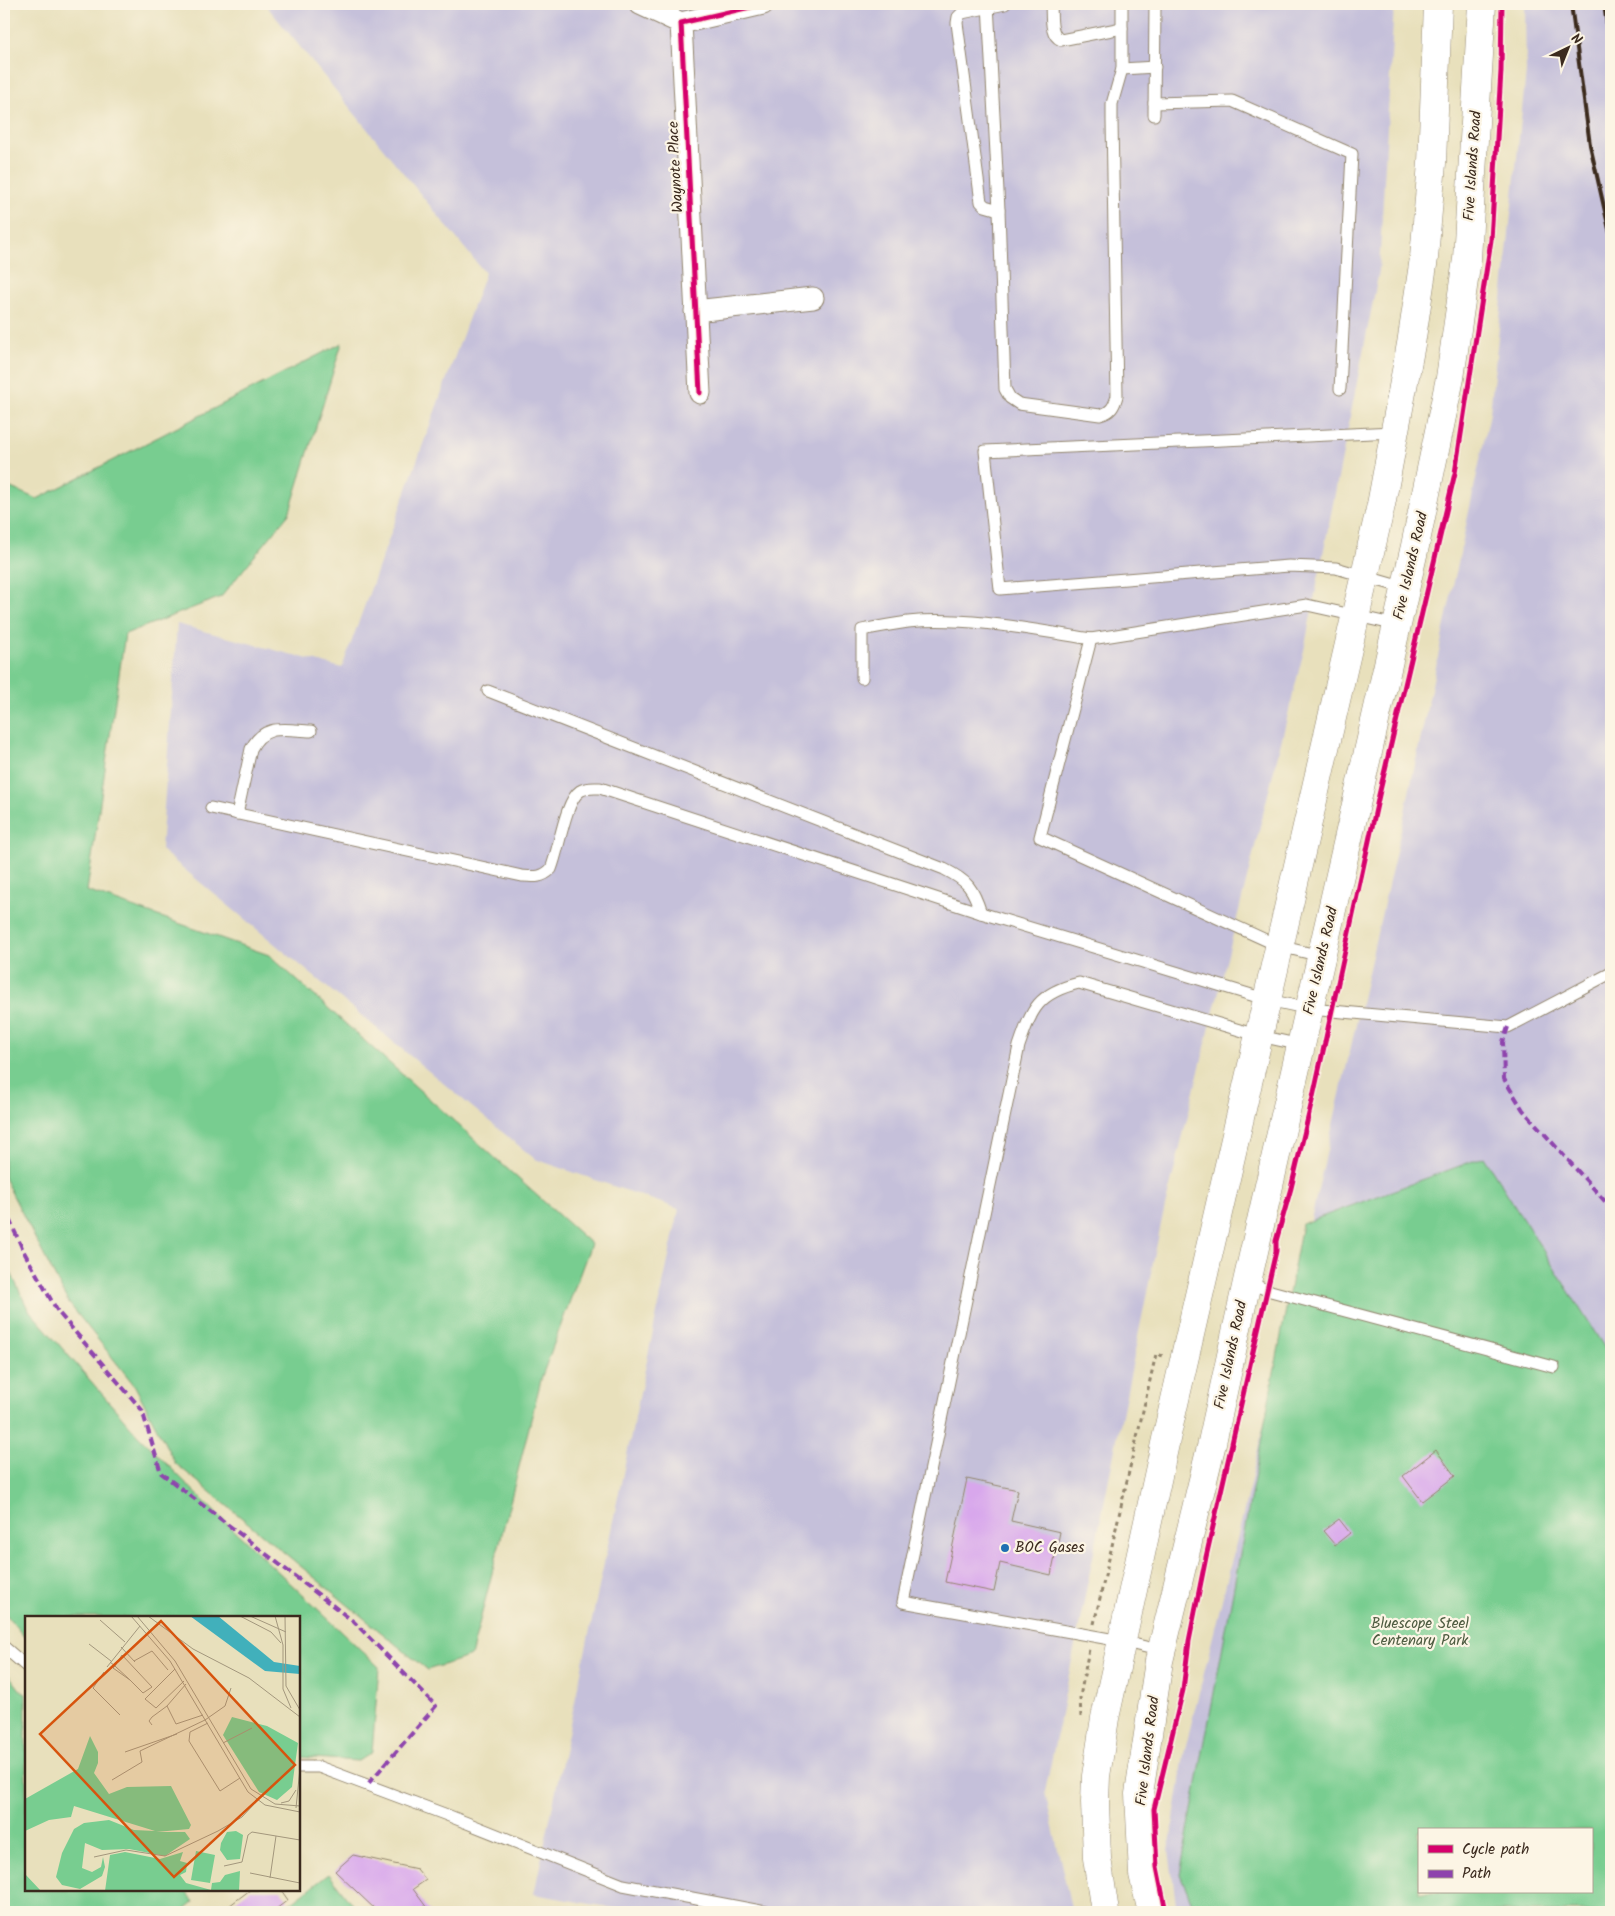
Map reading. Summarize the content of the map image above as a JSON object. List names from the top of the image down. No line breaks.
{"streets":{"main road":["Five Islands Road"],"street":["Waynote Place"]},"parks":["Bluescope Steel Centenary Park"],"places":["BOC Gases"],"legend":["Cycle path","Path"],"north":"top right"}
